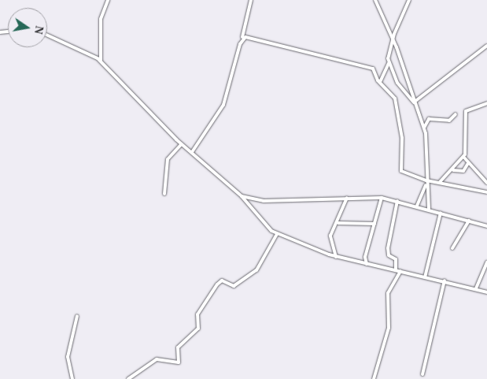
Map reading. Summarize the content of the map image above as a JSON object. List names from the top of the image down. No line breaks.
{"north":"right"}
